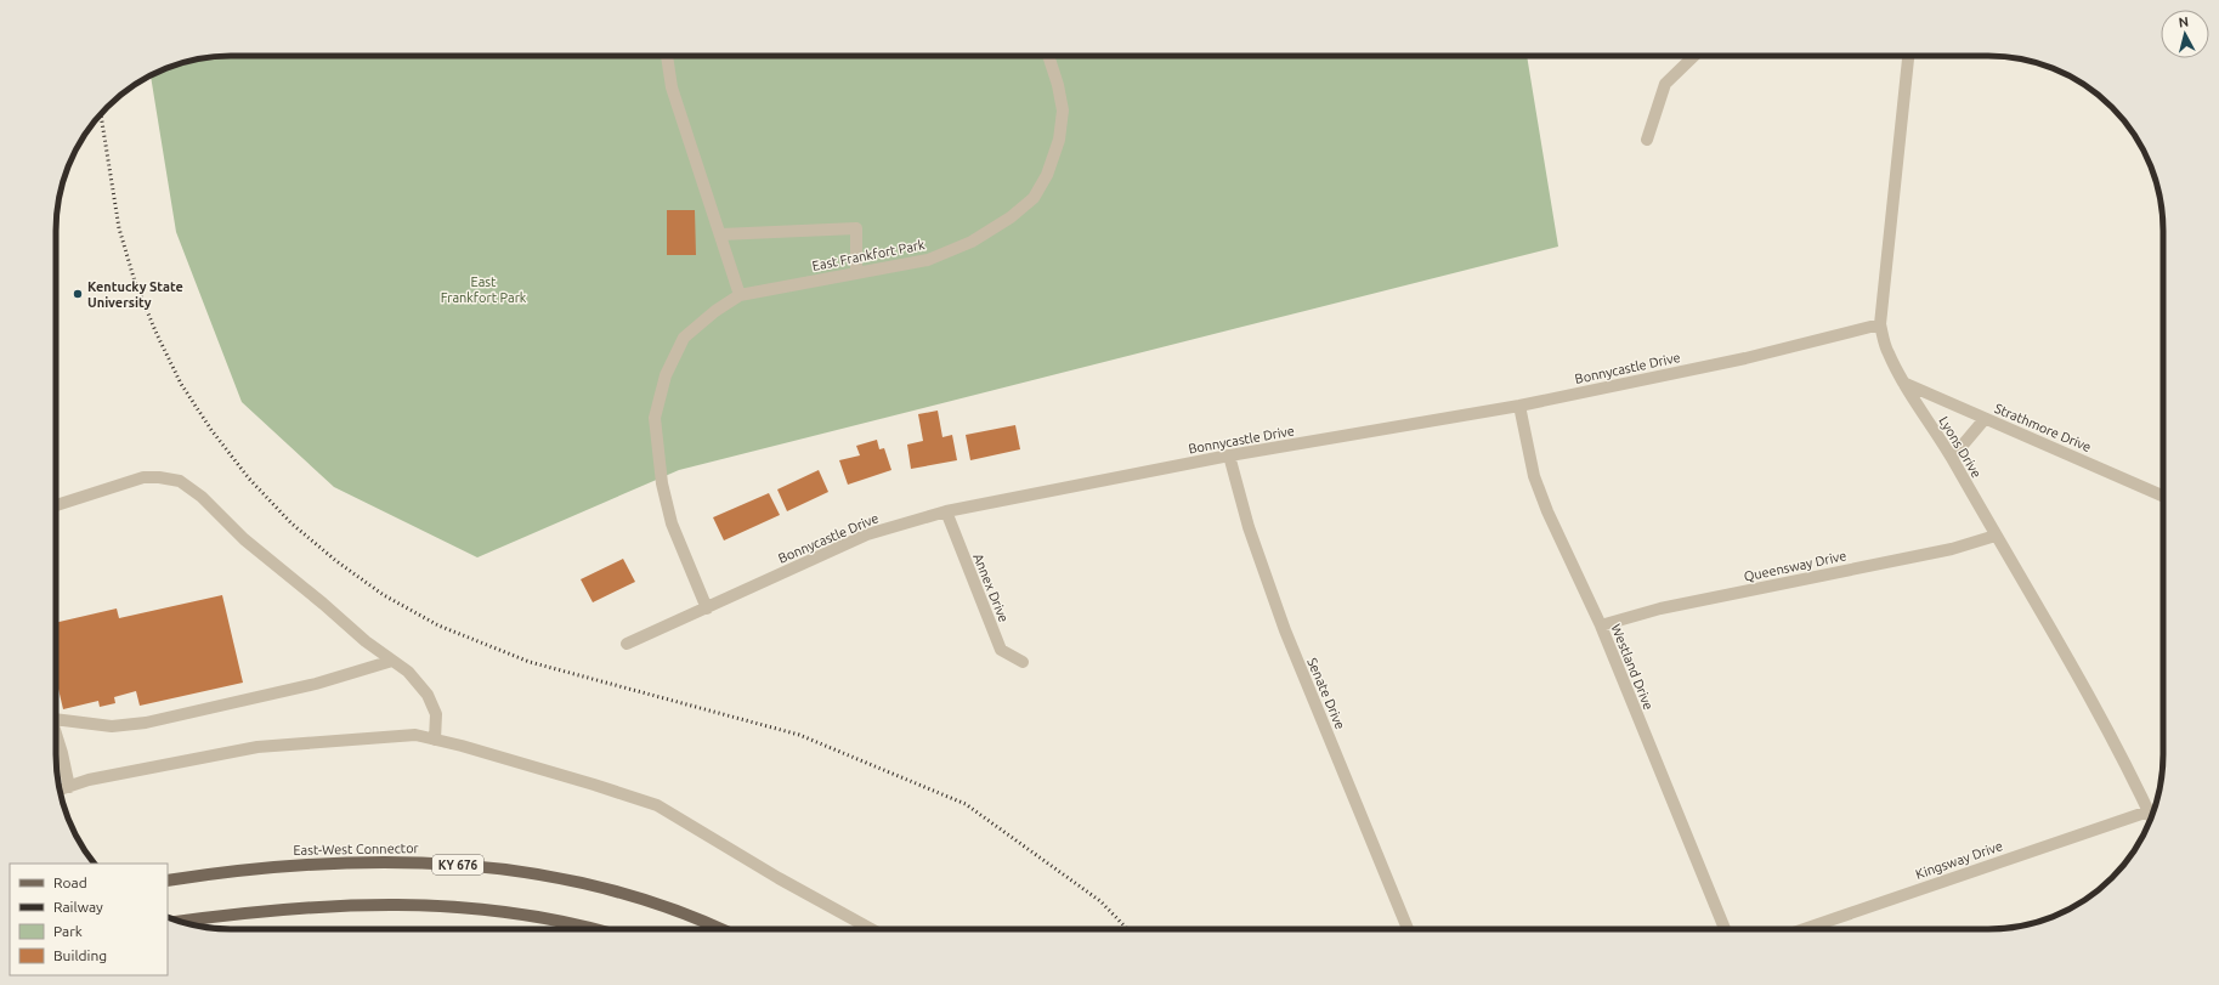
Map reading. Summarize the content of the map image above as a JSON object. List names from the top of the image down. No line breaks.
{"streets":{"main road":["East-West Connector","KY 676"],"street":["East Frankfort Park","Bonnycastle Drive","Strathmore Drive","Lyons Drive","Queensway Drive","Annex Drive","Westland Drive","Senate Drive","Kingsway Drive"]},"crossings":[["East Frankfort Park","Bonnycastle Drive"],["Bonnycastle Drive","Lyons Drive"],["Bonnycastle Drive","Annex Drive"],["Bonnycastle Drive","Westland Drive"],["Bonnycastle Drive","Senate Drive"],["Strathmore Drive","Lyons Drive"],["Lyons Drive","Queensway Drive"],["Lyons Drive","Kingsway Drive"],["Queensway Drive","Westland Drive"]],"parks":["East Frankfort Park"],"places":["Kentucky State University"],"legend":["Road","Railway","Park","Building"],"north":"top"}
